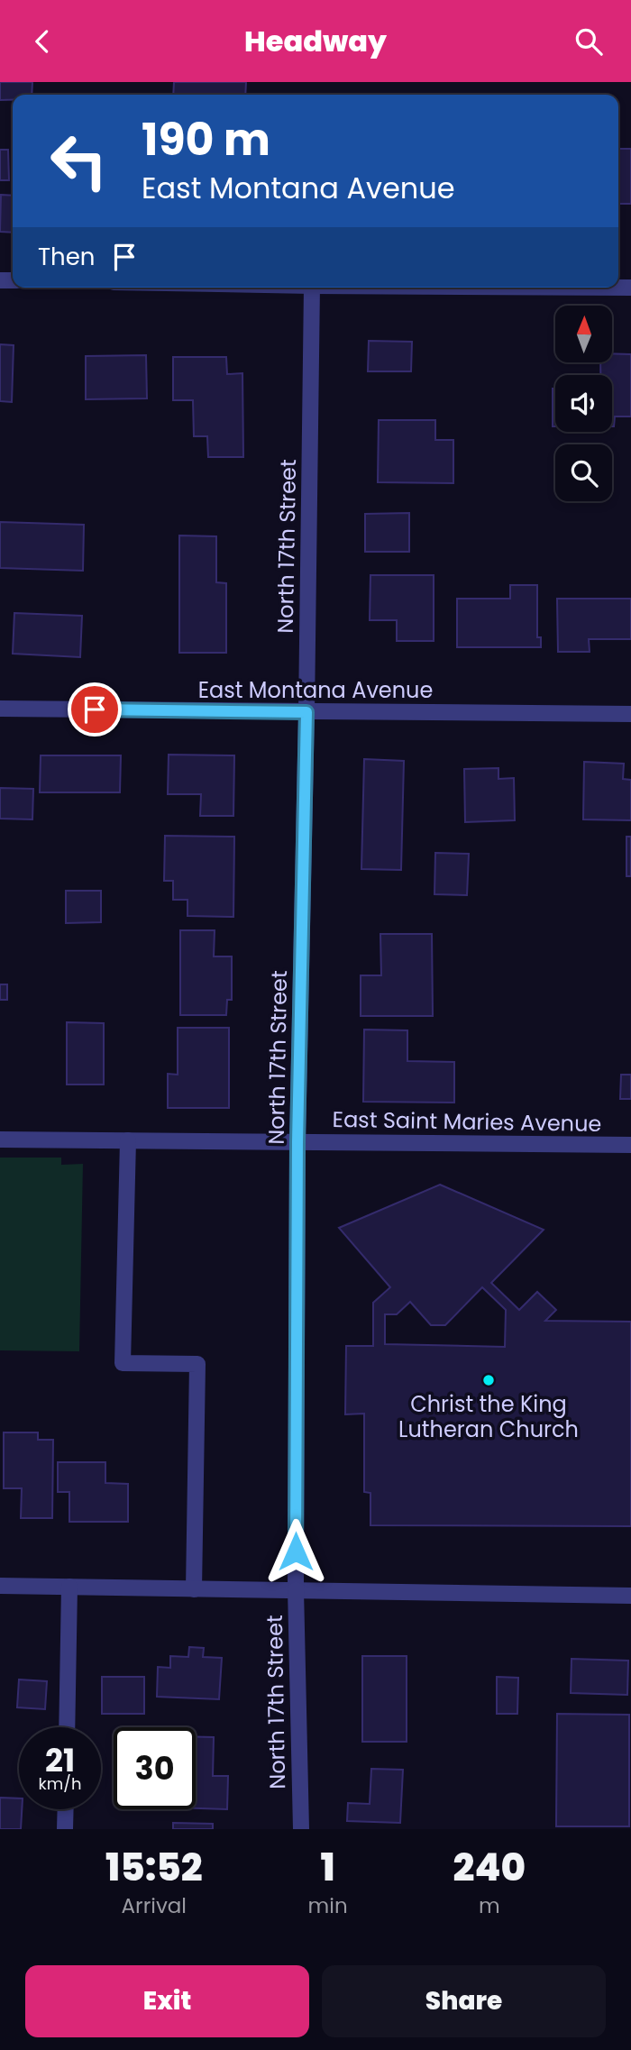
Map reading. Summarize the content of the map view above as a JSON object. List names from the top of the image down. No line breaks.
{"streets":{"street":["North 17th Street","East Montana Avenue","East Saint Maries Avenue"]},"crossings":[["North 17th Street","East Montana Avenue"],["North 17th Street","East Saint Maries Avenue"]],"places":["Christ the King Lutheran Church"],"north":"top","page":{"header":"Headway","turn":["190 m","East Montana Avenue"],"then":"Then","speed":"21 km/h","limit":"30","eta":["15:52","Arrival","1","min","240","m"],"buttons":["Exit","Share"]}}
